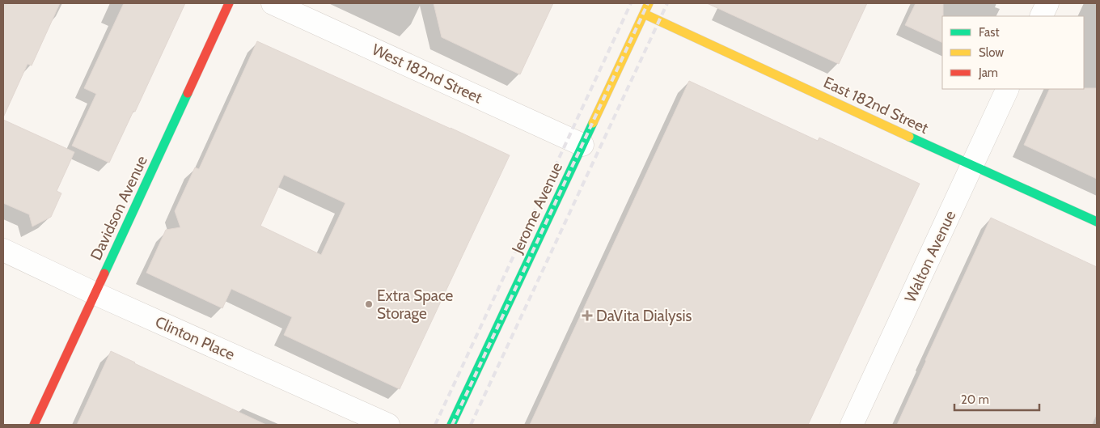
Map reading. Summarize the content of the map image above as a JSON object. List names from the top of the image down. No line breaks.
{"streets":{"street":["West 182nd Street","East 182nd Street","Davidson Avenue","Jerome Avenue","Walton Avenue","Clinton Place"]},"crossings":[["West 182nd Street","Jerome Avenue"],["East 182nd Street","Jerome Avenue"],["East 182nd Street","Walton Avenue"],["Davidson Avenue","Clinton Place"]],"places":{"other":["Extra Space Storage"],"health":["DaVita Dialysis"]},"legend":["Fast","Slow","Jam"],"scale_bar":"20 m"}
